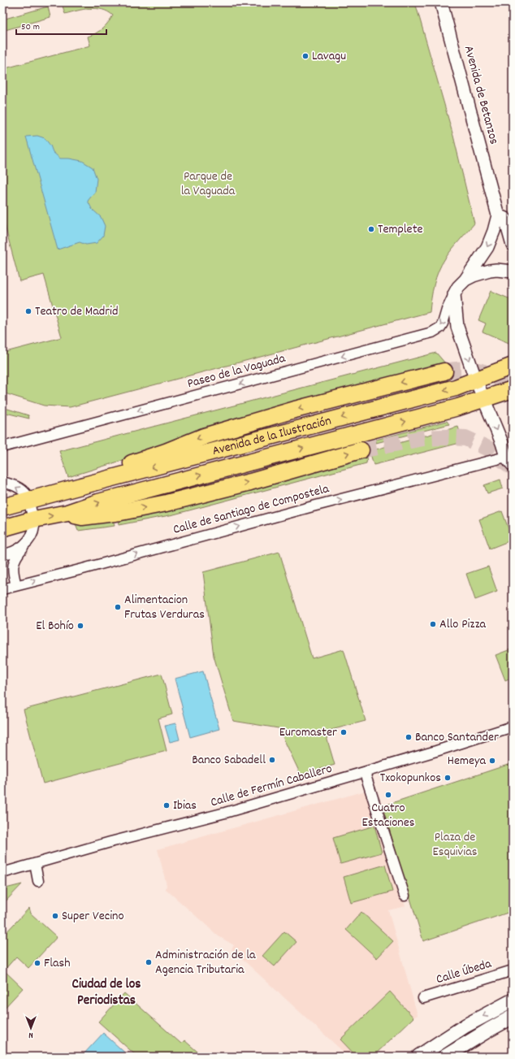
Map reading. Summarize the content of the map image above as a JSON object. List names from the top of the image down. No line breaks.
{"streets":{"highway":["Avenida de la Ilustración"],"street":["Avenida de Betanzos","Paseo de la Vaguada","Calle de Santiago de Compostela","Calle de Fermín Caballero","Calle Úbeda"]},"crossings":[["Avenida de Betanzos","Paseo de la Vaguada"]],"one_way":["Paseo de la Vaguada","Calle de Santiago de Compostela"],"districts":["Ciudad de los Periodistas"],"parks":["Parque de la Vaguada","Plaza de Esquivias"],"places":["Lavagu","Templete","Teatro de Madrid","Alimentacion Frutas Verduras","Allo Pizza","El Bohío","Euromaster","Banco Santander","Banco Sabadell","Hemeya","Txokopunkos","Cuatro Estaciones","Ibias","Super Vecino","Administración de la Agencia Tributaria","Flash"],"scale_bar":"50 m","north":"bottom"}
